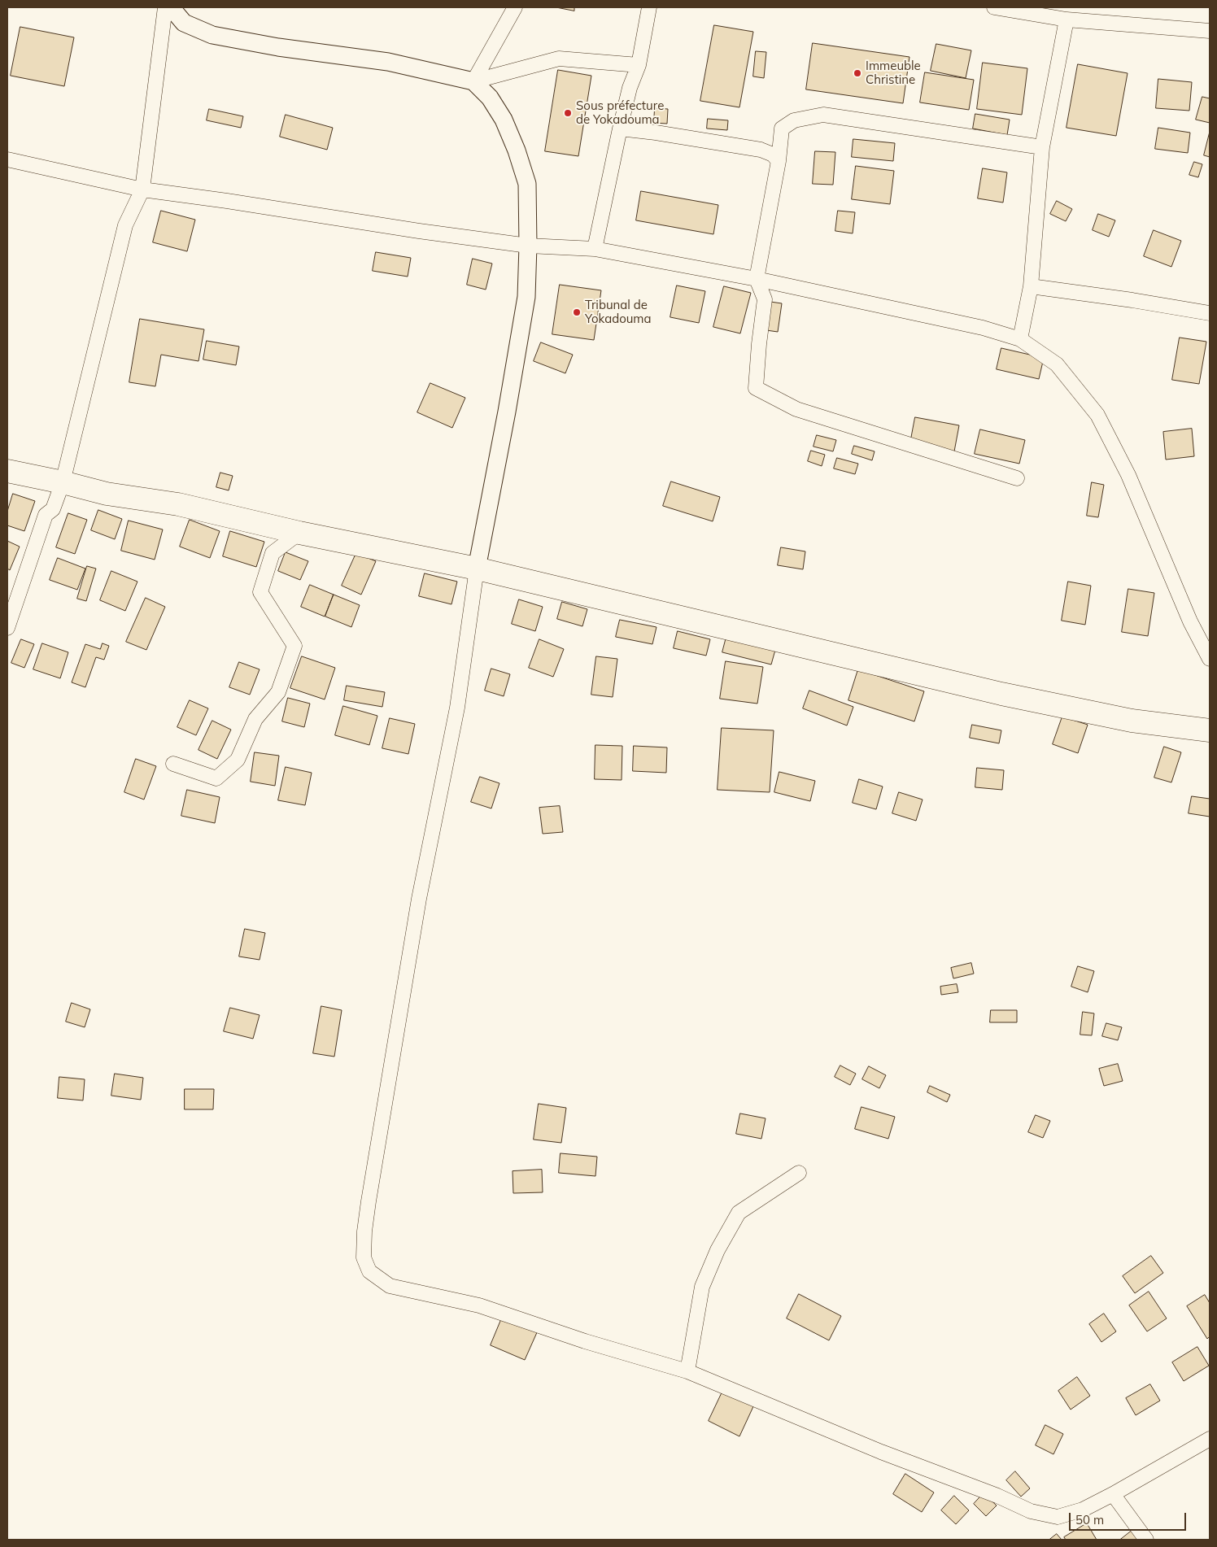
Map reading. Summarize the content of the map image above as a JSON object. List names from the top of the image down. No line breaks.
{"places":["Immeuble Christine","Sous préfecture de Yokadouma","Tribunal de Yokadouma"],"scale_bar":"50 m"}
